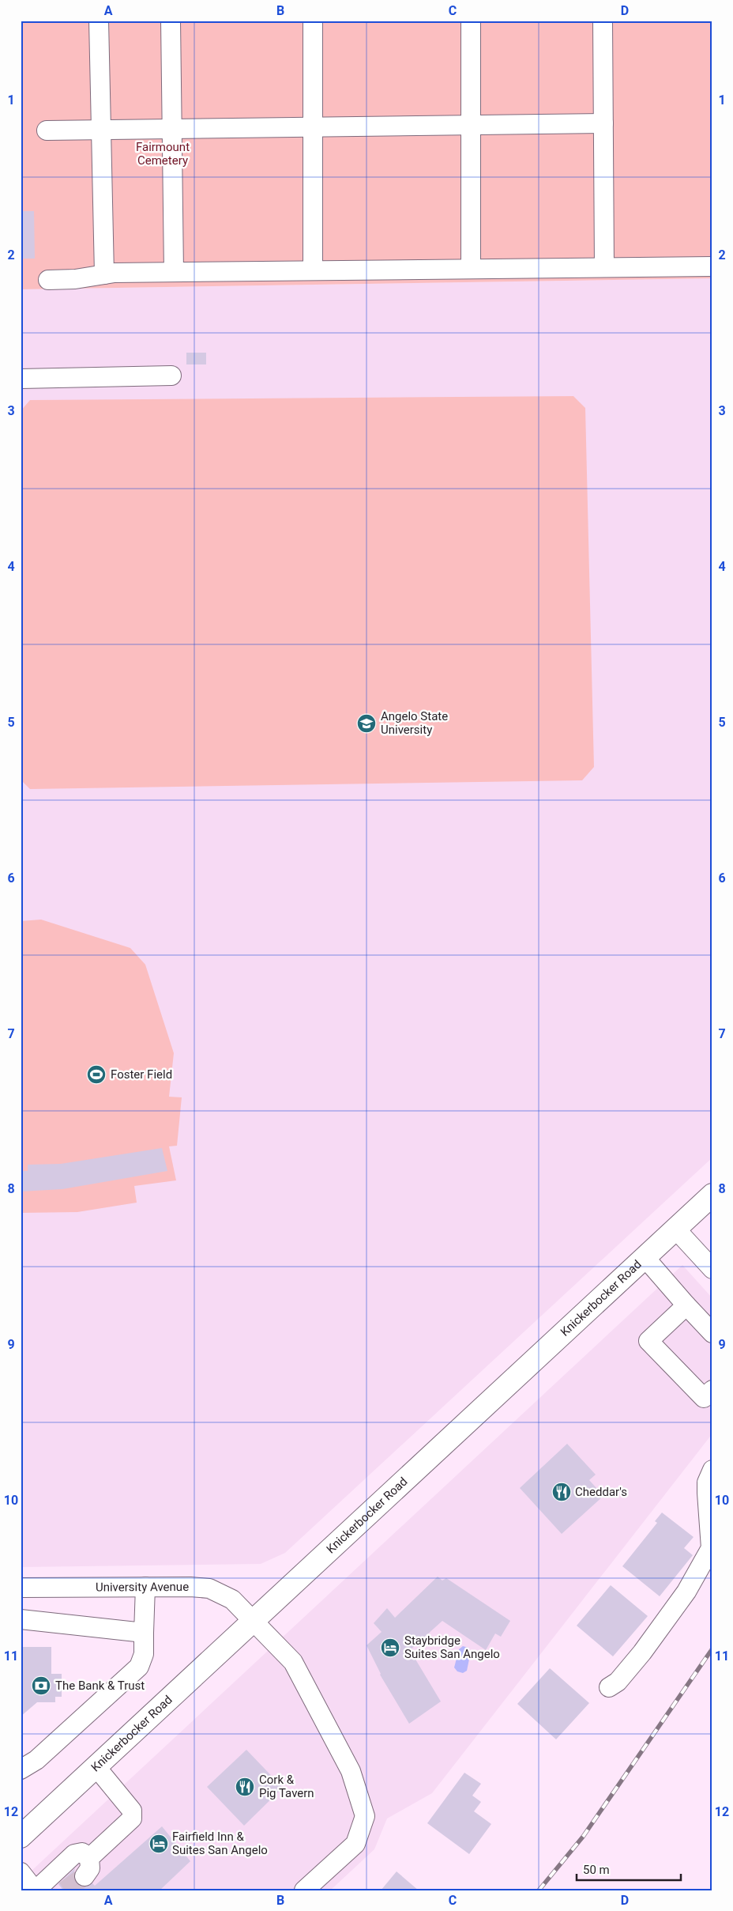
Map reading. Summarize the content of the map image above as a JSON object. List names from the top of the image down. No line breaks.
{"streets":{"main road":["Knickerbocker Road"],"street":["University Avenue"]},"crossings":[["Knickerbocker Road","University Avenue"]],"parks":["Fairmount Cemetery"],"places":{"school or university":["Angelo State University"],"sports":["Foster Field"],"restaurant":["Cheddar's","Cork & Pig Tavern"],"hotel":["Staybridge Suites San Angelo","Fairfield Inn & Suites San Angelo"],"bank":["The Bank & Trust"]},"scale_bar":"50 m","grid":{"columns":["A","B","C","D"],"rows":["1","2","3","4","5","6","7","8","9","10","11","12"]}}
